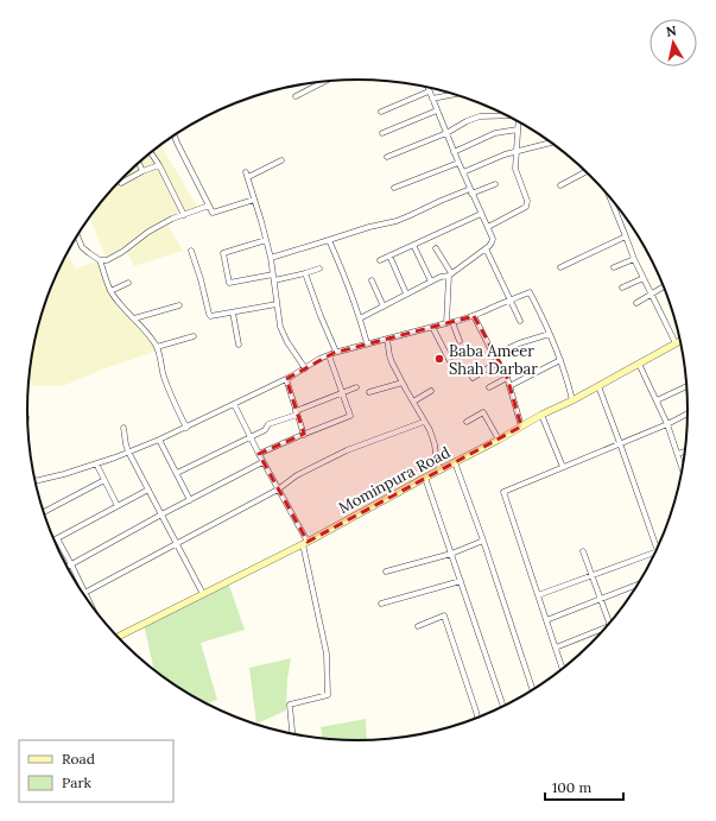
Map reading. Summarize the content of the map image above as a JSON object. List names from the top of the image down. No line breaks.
{"streets":{"main road":["Mominpura Road"]},"places":["Baba Ameer Shah Darbar"],"legend":["Road","Park"],"scale_bar":"100 m","north":"top"}
